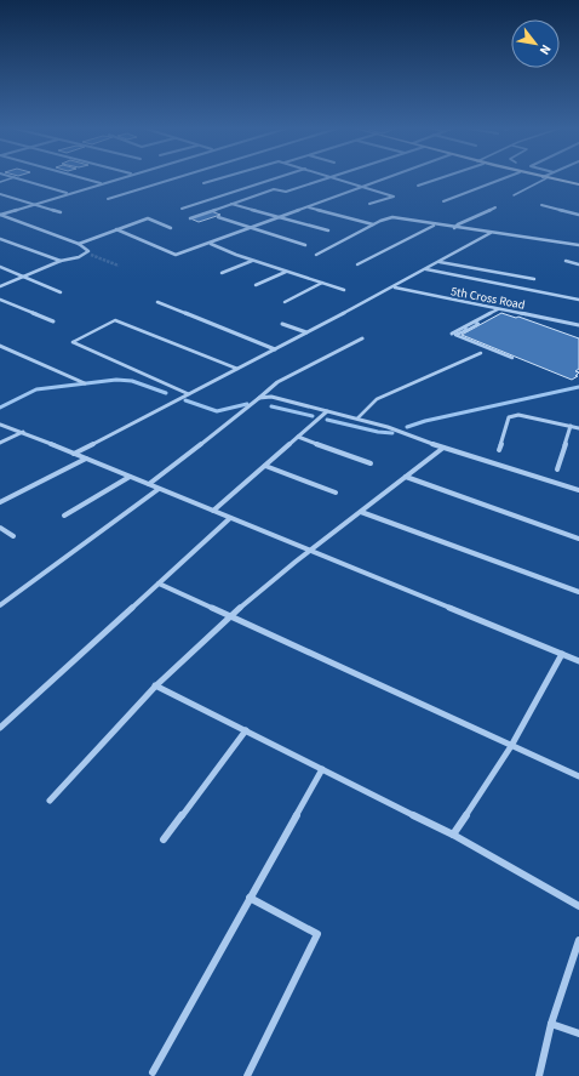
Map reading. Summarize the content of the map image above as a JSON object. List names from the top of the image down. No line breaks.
{"streets":{"street":["5th Cross Road"]},"north":"bottom right"}
